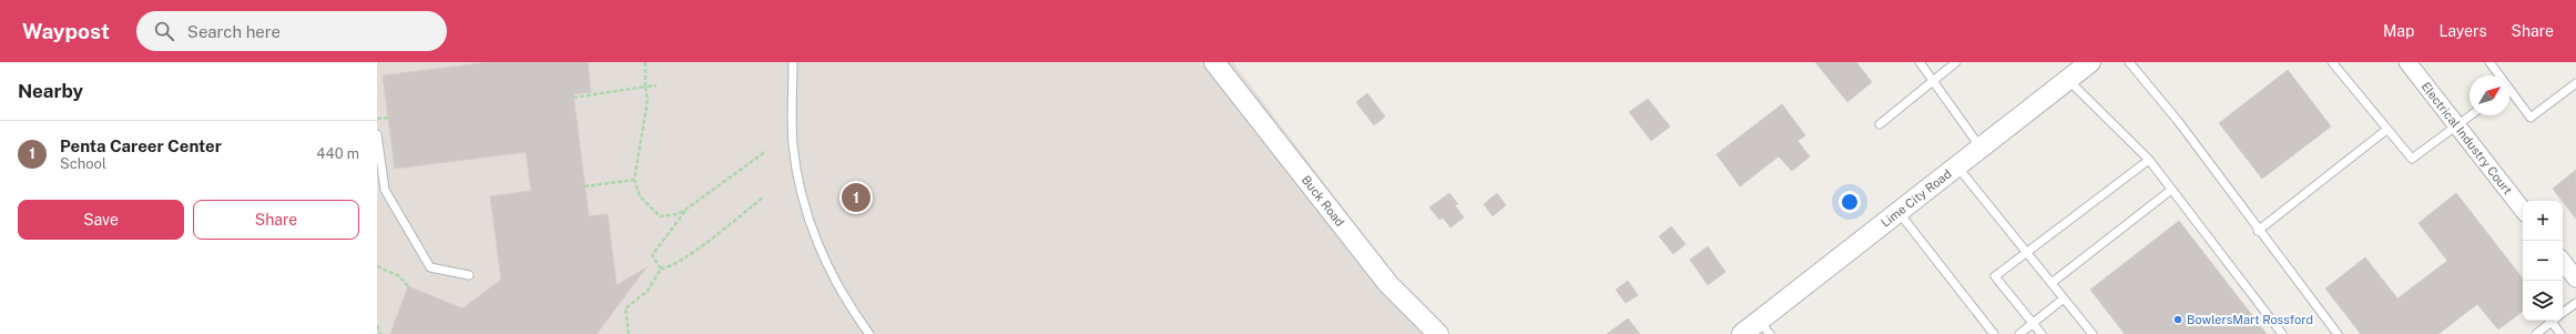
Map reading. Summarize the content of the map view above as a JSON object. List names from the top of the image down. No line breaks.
{"streets":{"street":["Electrical Industry Court","Lime City Road","Buck Road"]},"places":["BowlersMart Rossford"],"north":"top right","page":{"header":"Waypost","search":"Search here","nav":["Map","Layers","Share"],"heading":"Nearby","list":[{"mark":"1","name":"Penta Career Center","note":"School","value":"440 m"}],"pins":"1","buttons":["Save","Share"],"map_buttons":["+","−"]}}
